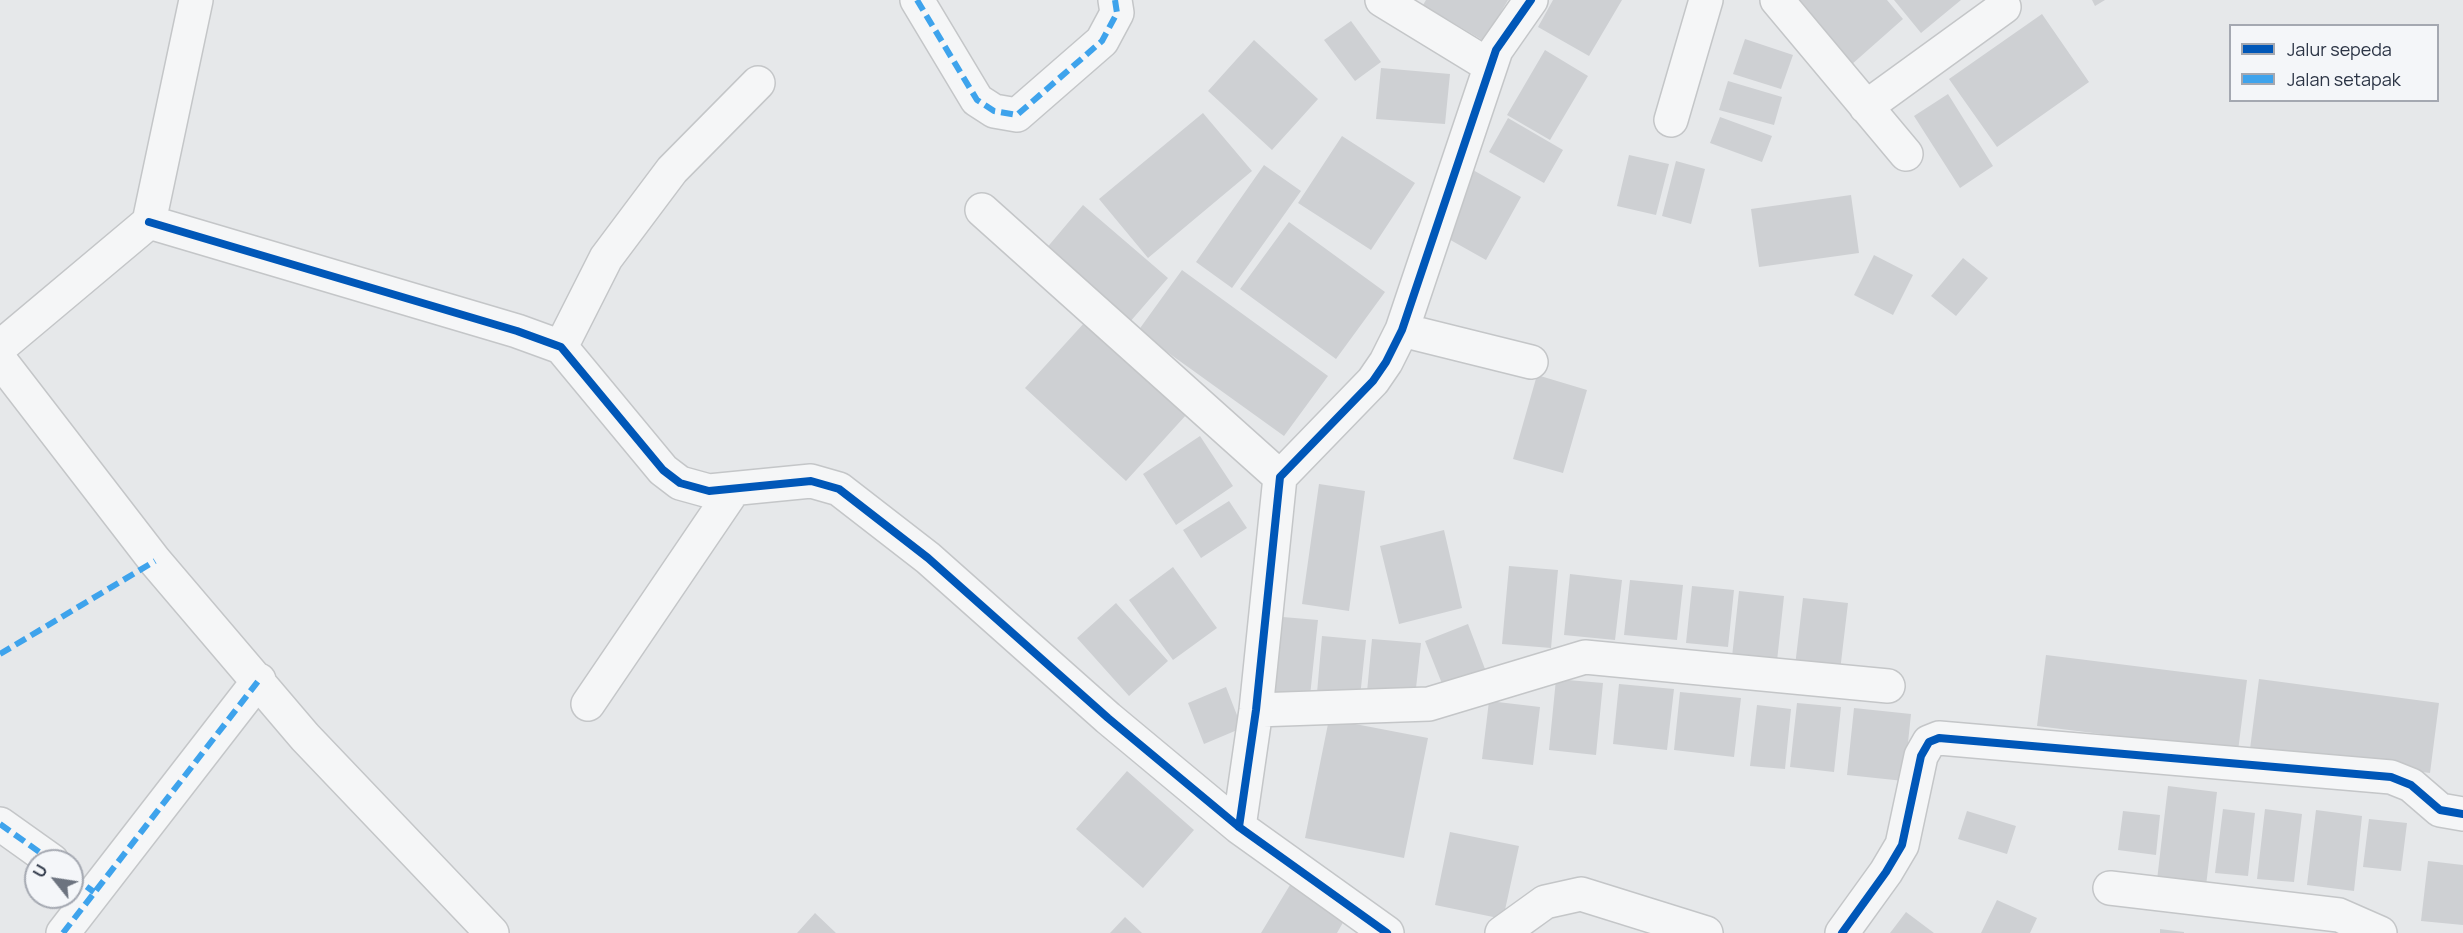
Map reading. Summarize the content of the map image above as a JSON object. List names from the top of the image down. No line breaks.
{"legend":["Jalur sepeda","Jalan setapak"],"north":"top left"}
